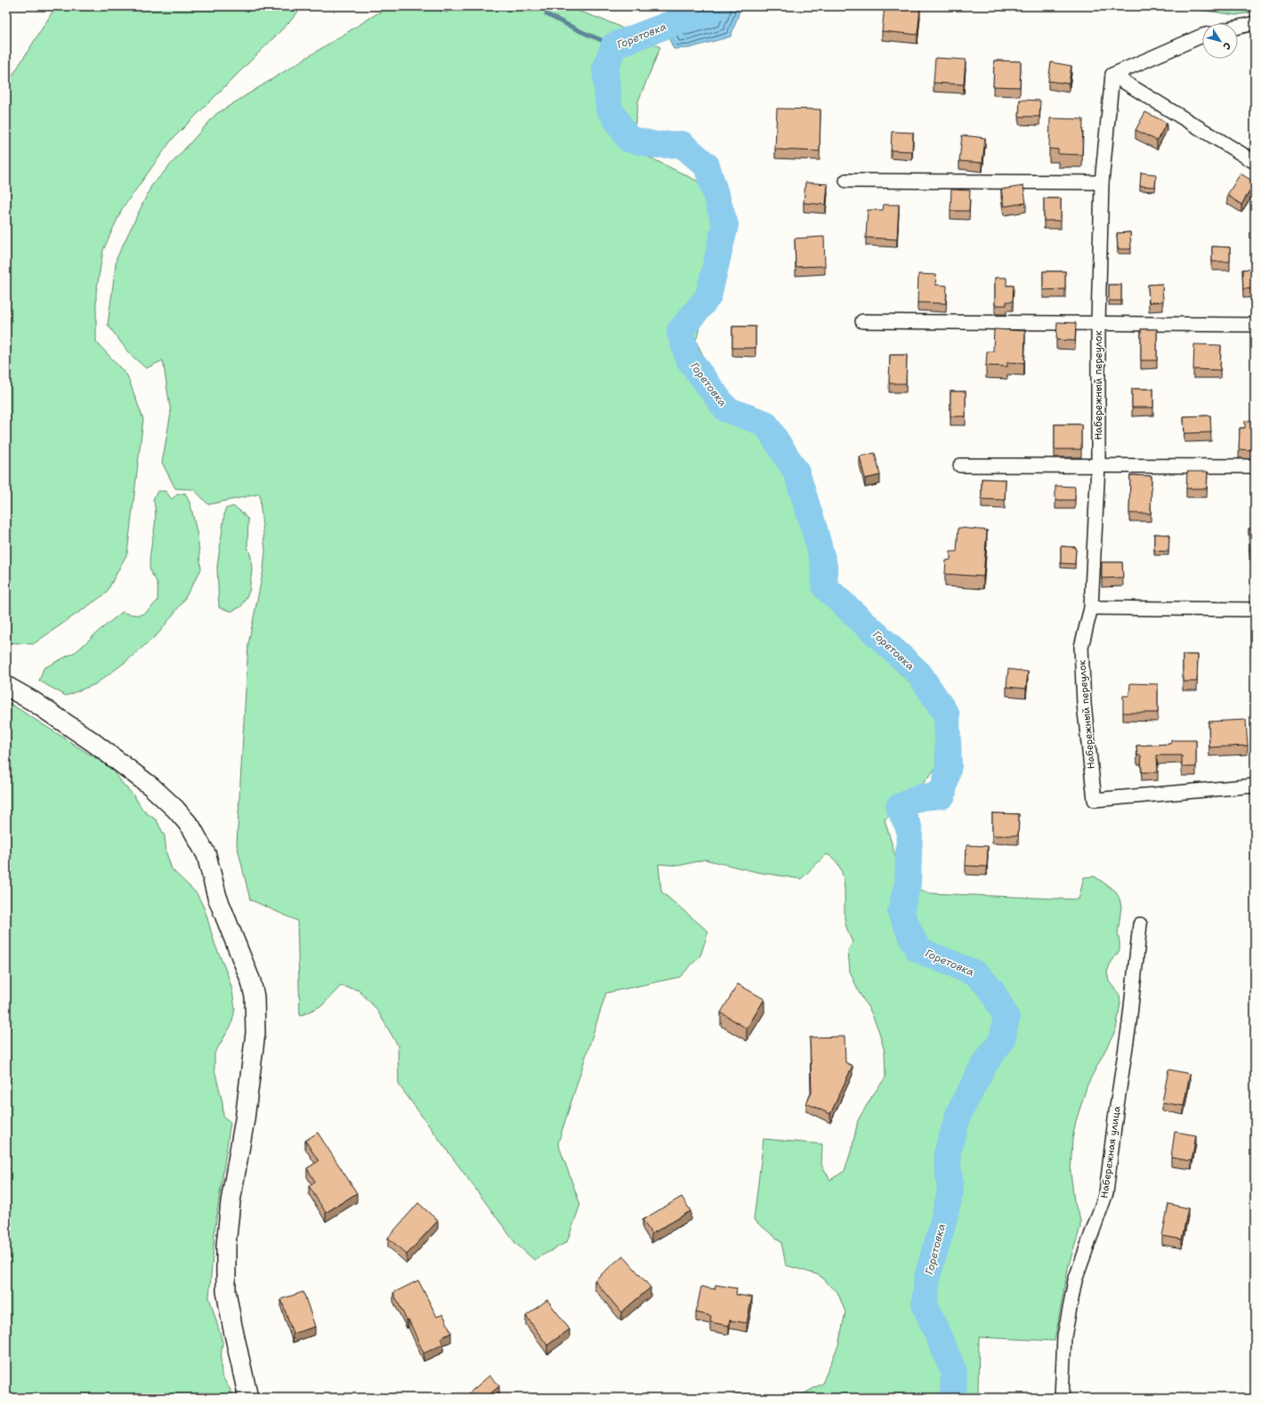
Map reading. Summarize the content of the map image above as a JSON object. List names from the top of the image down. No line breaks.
{"streets":{"street":["Набережный переулок","Набережная улица"]},"water":["Горетовка"],"north":"bottom right"}
